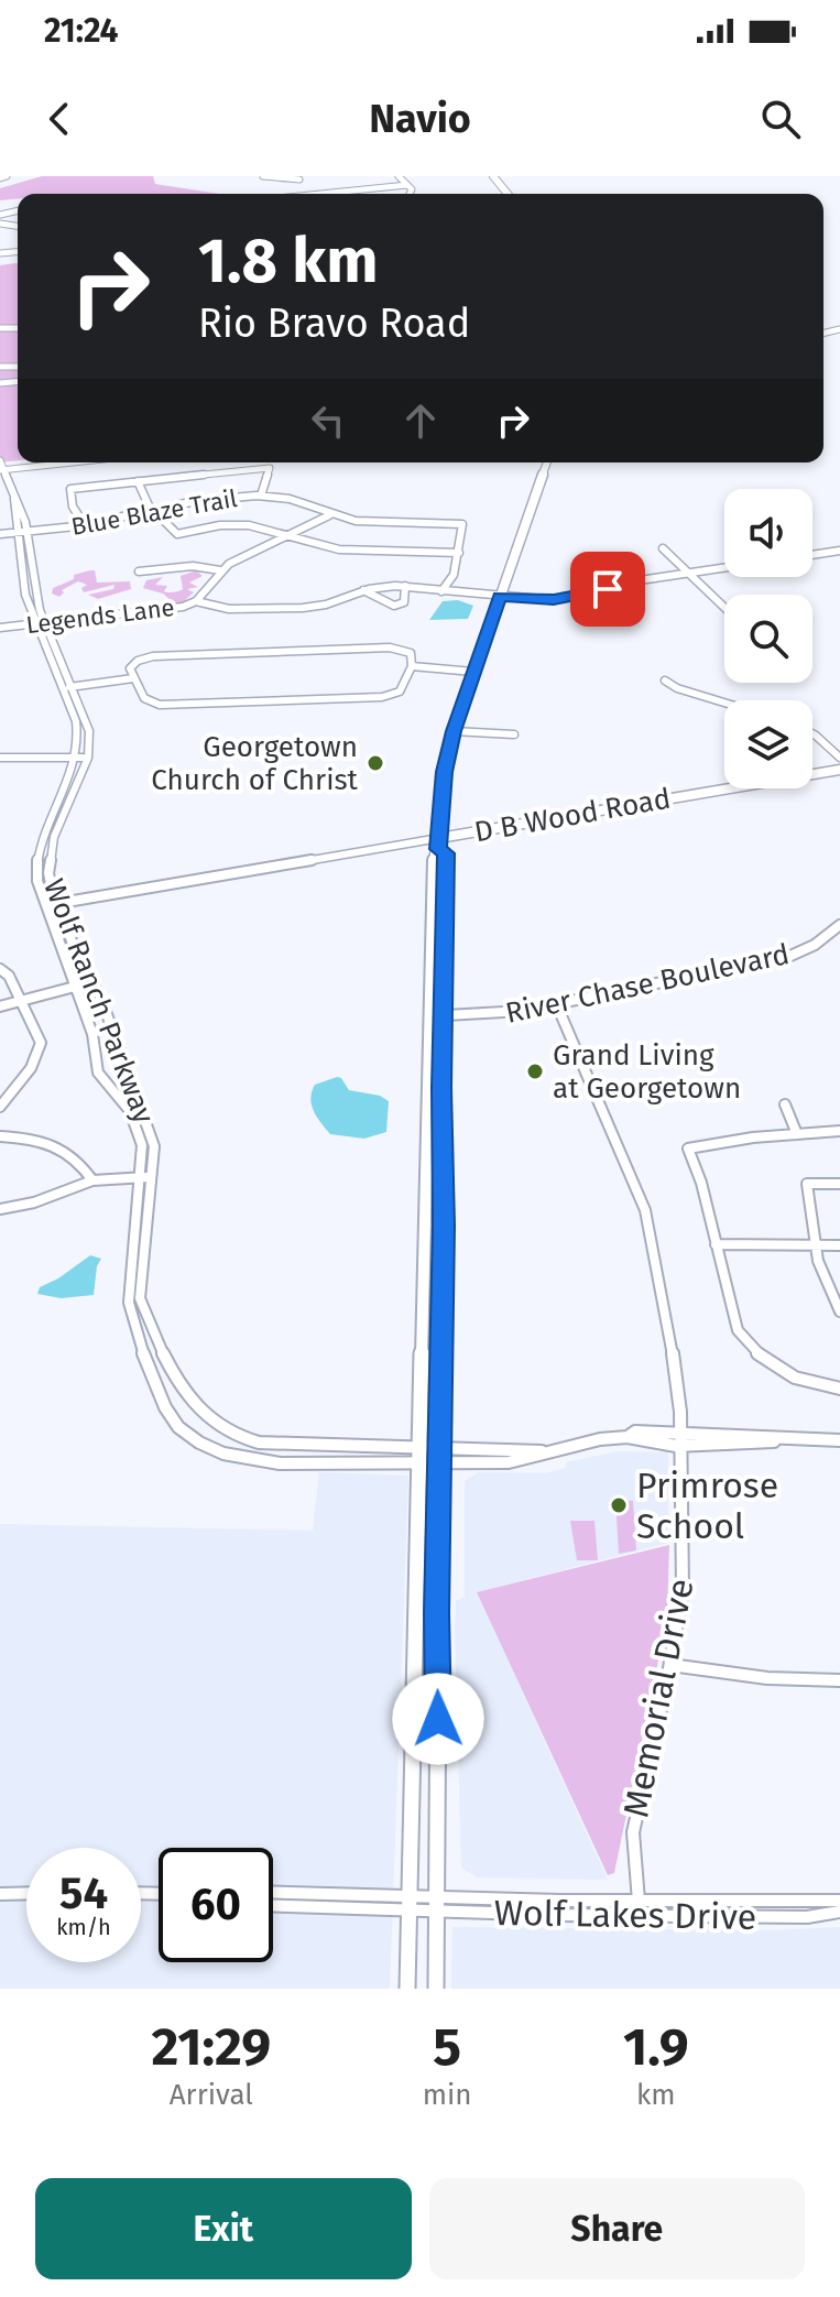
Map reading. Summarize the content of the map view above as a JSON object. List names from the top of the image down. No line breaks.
{"streets":{"main road":["D B Wood Road"],"street":["Blue Blaze Trail","Legends Lane","River Chase Boulevard","Wolf Ranch Parkway","Memorial Drive","Wolf Lakes Drive"]},"crossings":[["Blue Blaze Trail","Legends Lane"],["Blue Blaze Trail","Wolf Ranch Parkway"],["Legends Lane","Wolf Ranch Parkway"],["D B Wood Road","Wolf Ranch Parkway"],["River Chase Boulevard","Memorial Drive"],["Wolf Ranch Parkway","Memorial Drive"],["Memorial Drive","Wolf Lakes Drive"]],"places":["Georgetown Church of Christ","Grand Living at Georgetown","Primrose School"],"page":{"status":"21:24","header":"Navio","turn":["1.8 km","Rio Bravo Road"],"speed":"54 km/h","limit":"60","eta":["21:29","Arrival","5","min","1.9","km"],"buttons":["Exit","Share"]}}
